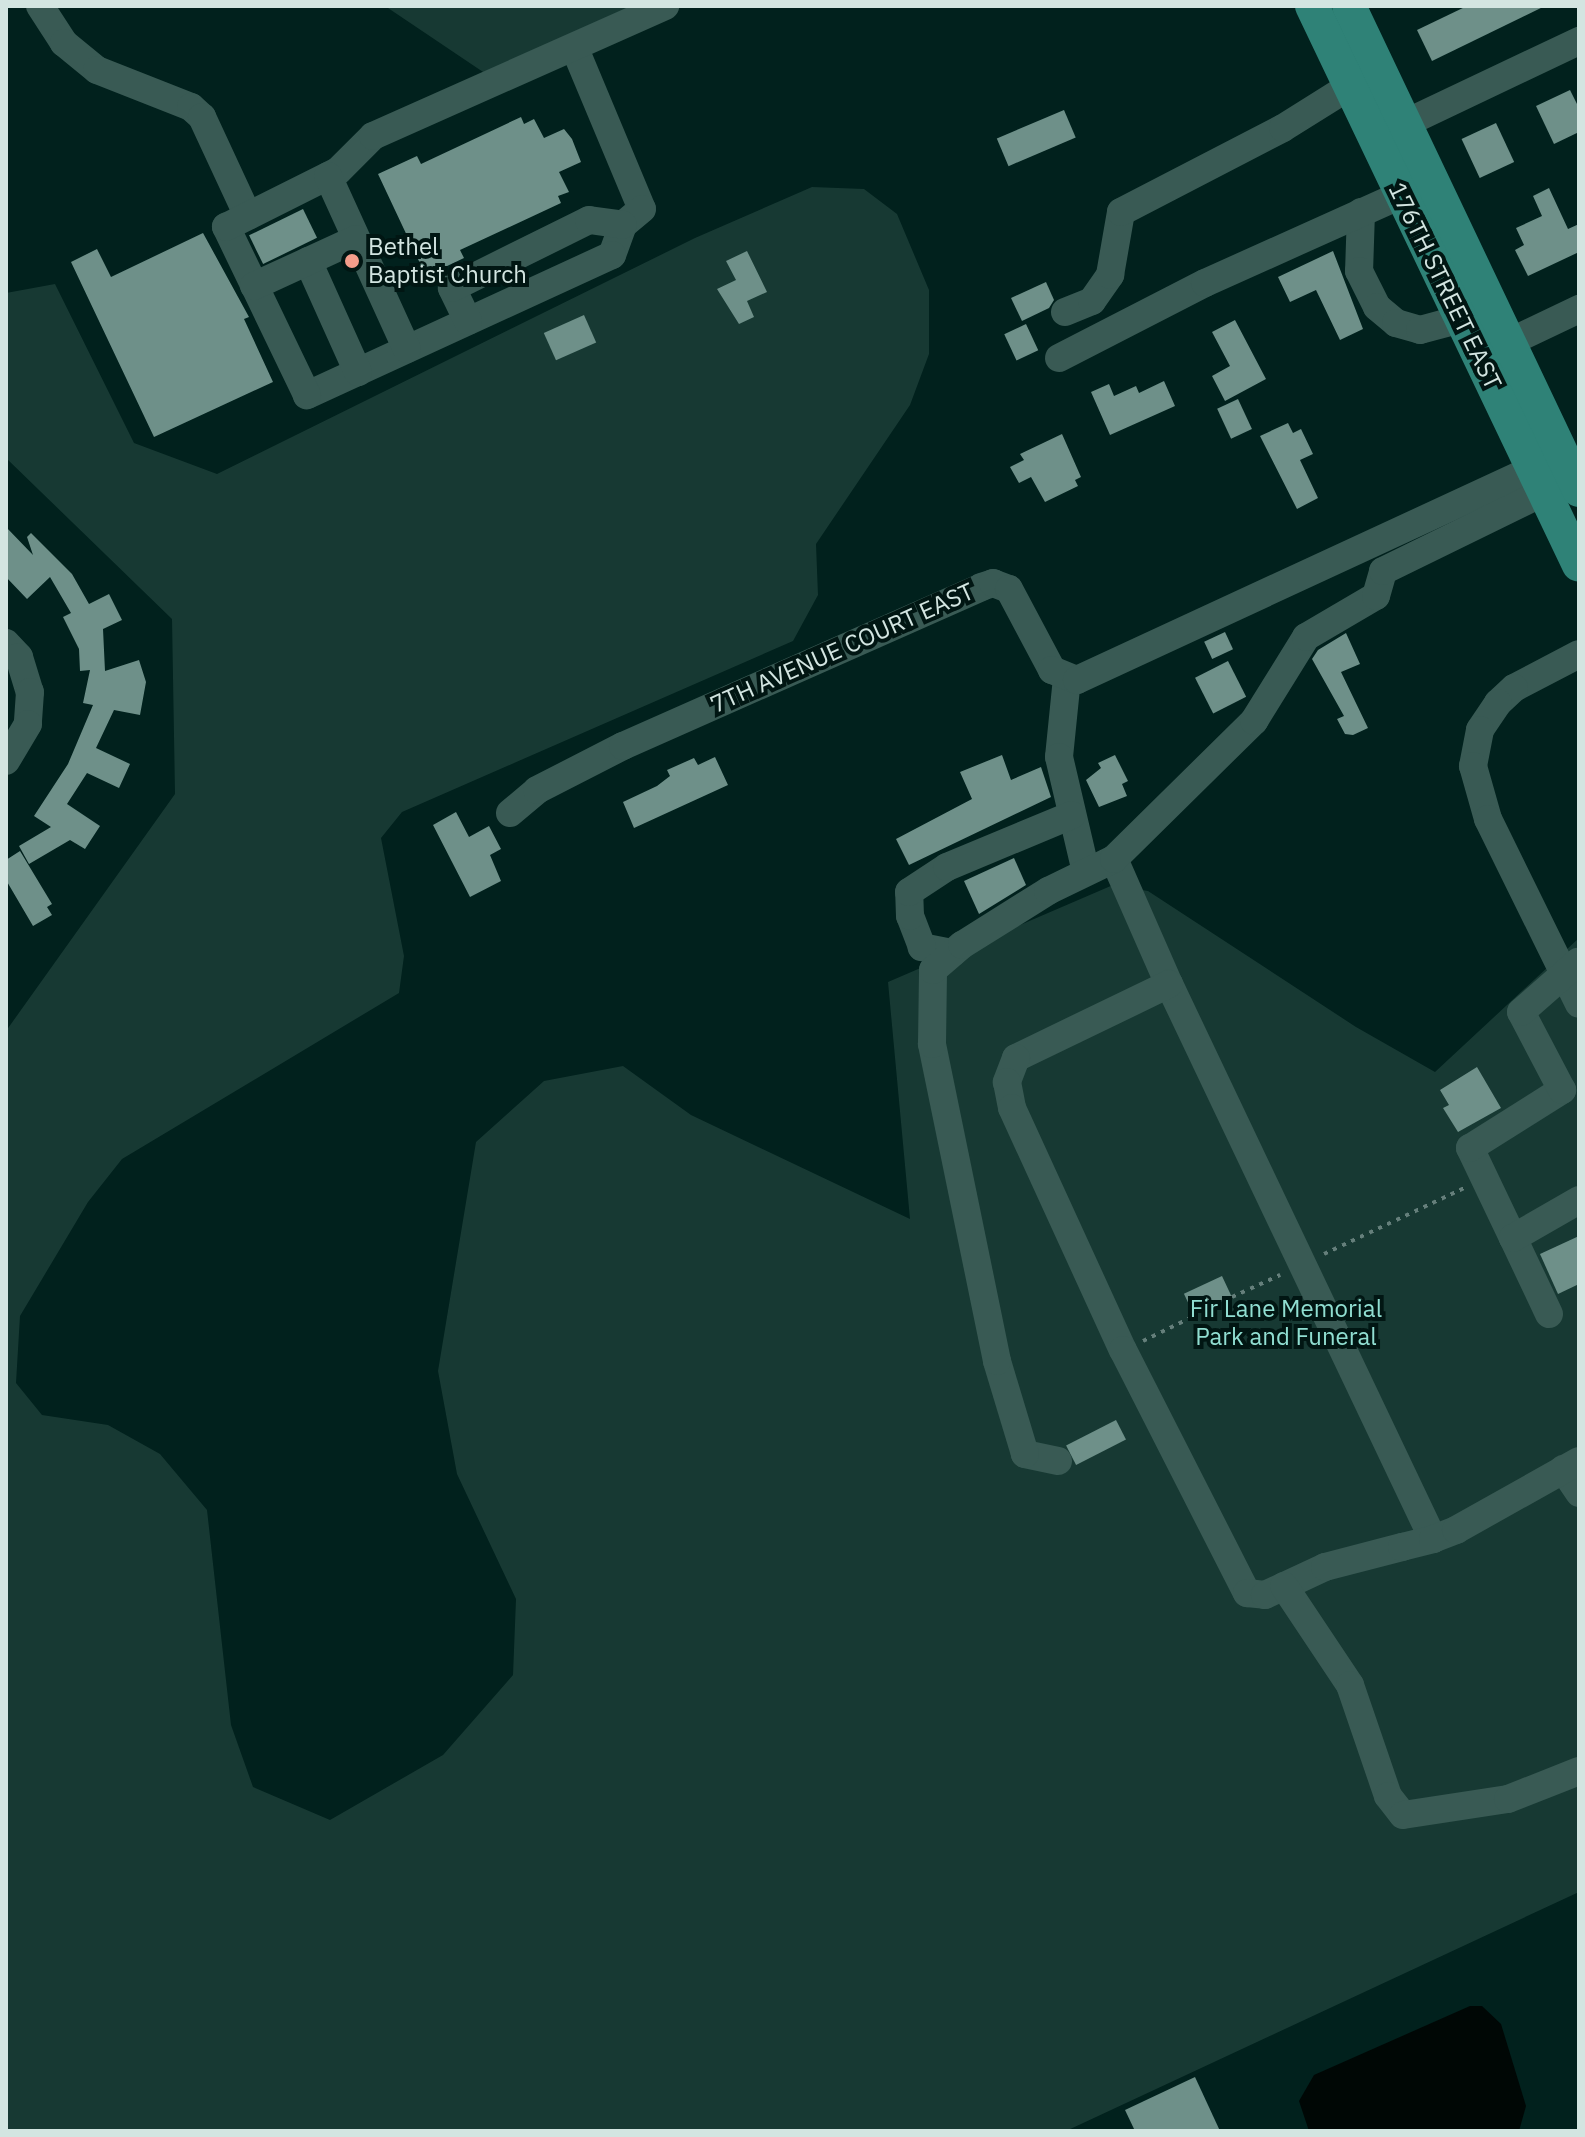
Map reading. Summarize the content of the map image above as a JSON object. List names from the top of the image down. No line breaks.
{"streets":{"main road":["176TH STREET EAST"],"street":["7TH AVENUE COURT EAST"]},"parks":["Fir Lane Memorial Park and Funeral"],"places":["Bethel Baptist Church"]}
